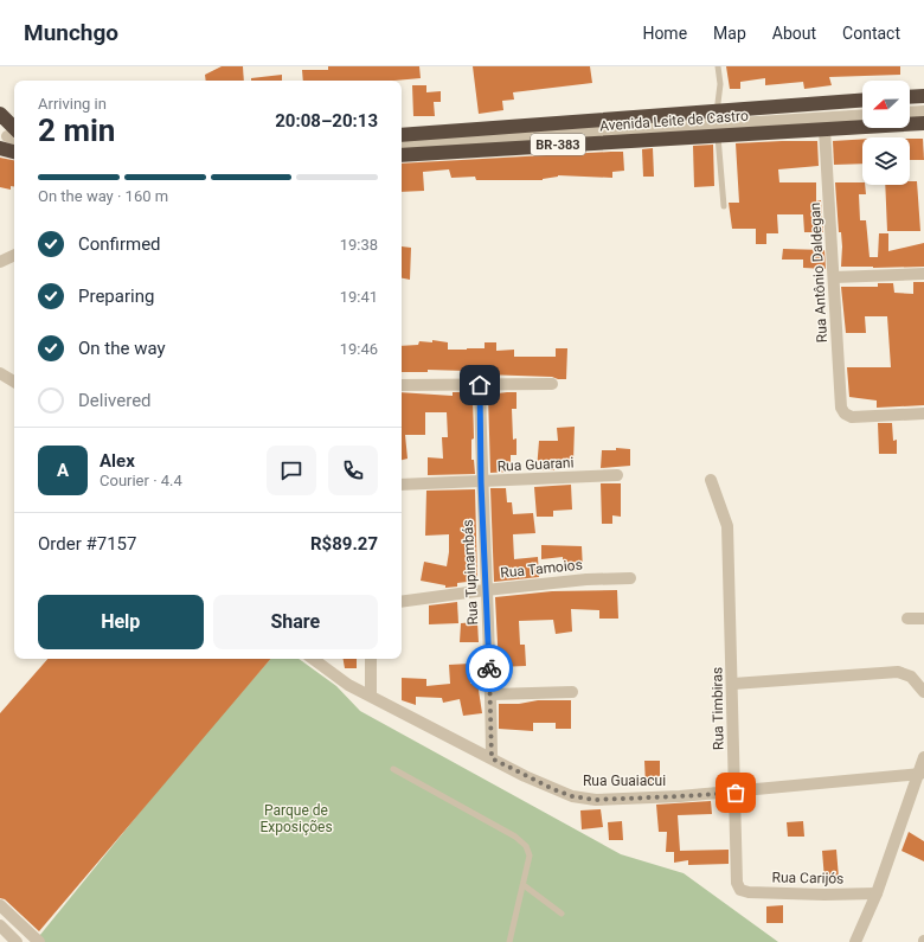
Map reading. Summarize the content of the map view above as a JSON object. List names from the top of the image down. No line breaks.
{"streets":{"highway":["Avenida Leite de Castro","BR-383"],"street":["Rua Antônio Daldegan","Rua Guarani","Rua Tamoios","Rua Tupinambás","Rua Timbiras","Rua Guaiacui","Rua Carijós"]},"crossings":[["Avenida Leite de Castro","Rua Antônio Daldegan"],["Rua Guarani","Rua Tupinambás"],["Rua Tamoios","Rua Tupinambás"],["Rua Tupinambás","Rua Guaiacui"],["Rua Timbiras","Rua Guaiacui"],["Rua Timbiras","Rua Carijós"]],"parks":["Parque de Exposições"],"north":"left","page":{"header":"Munchgo","nav":["Home","Map","About","Contact"],"heading":["2 min","Arriving in","20:08–20:13"],"panel":["Alex","Courier · 4.4","Order #7157","R$89.27"],"bar":"On the way · 160 m","list":[["Confirmed","19:38"],["Preparing","19:41"],["On the way","19:46"],"Delivered"],"round":"A","buttons":["Help","Share"]}}
